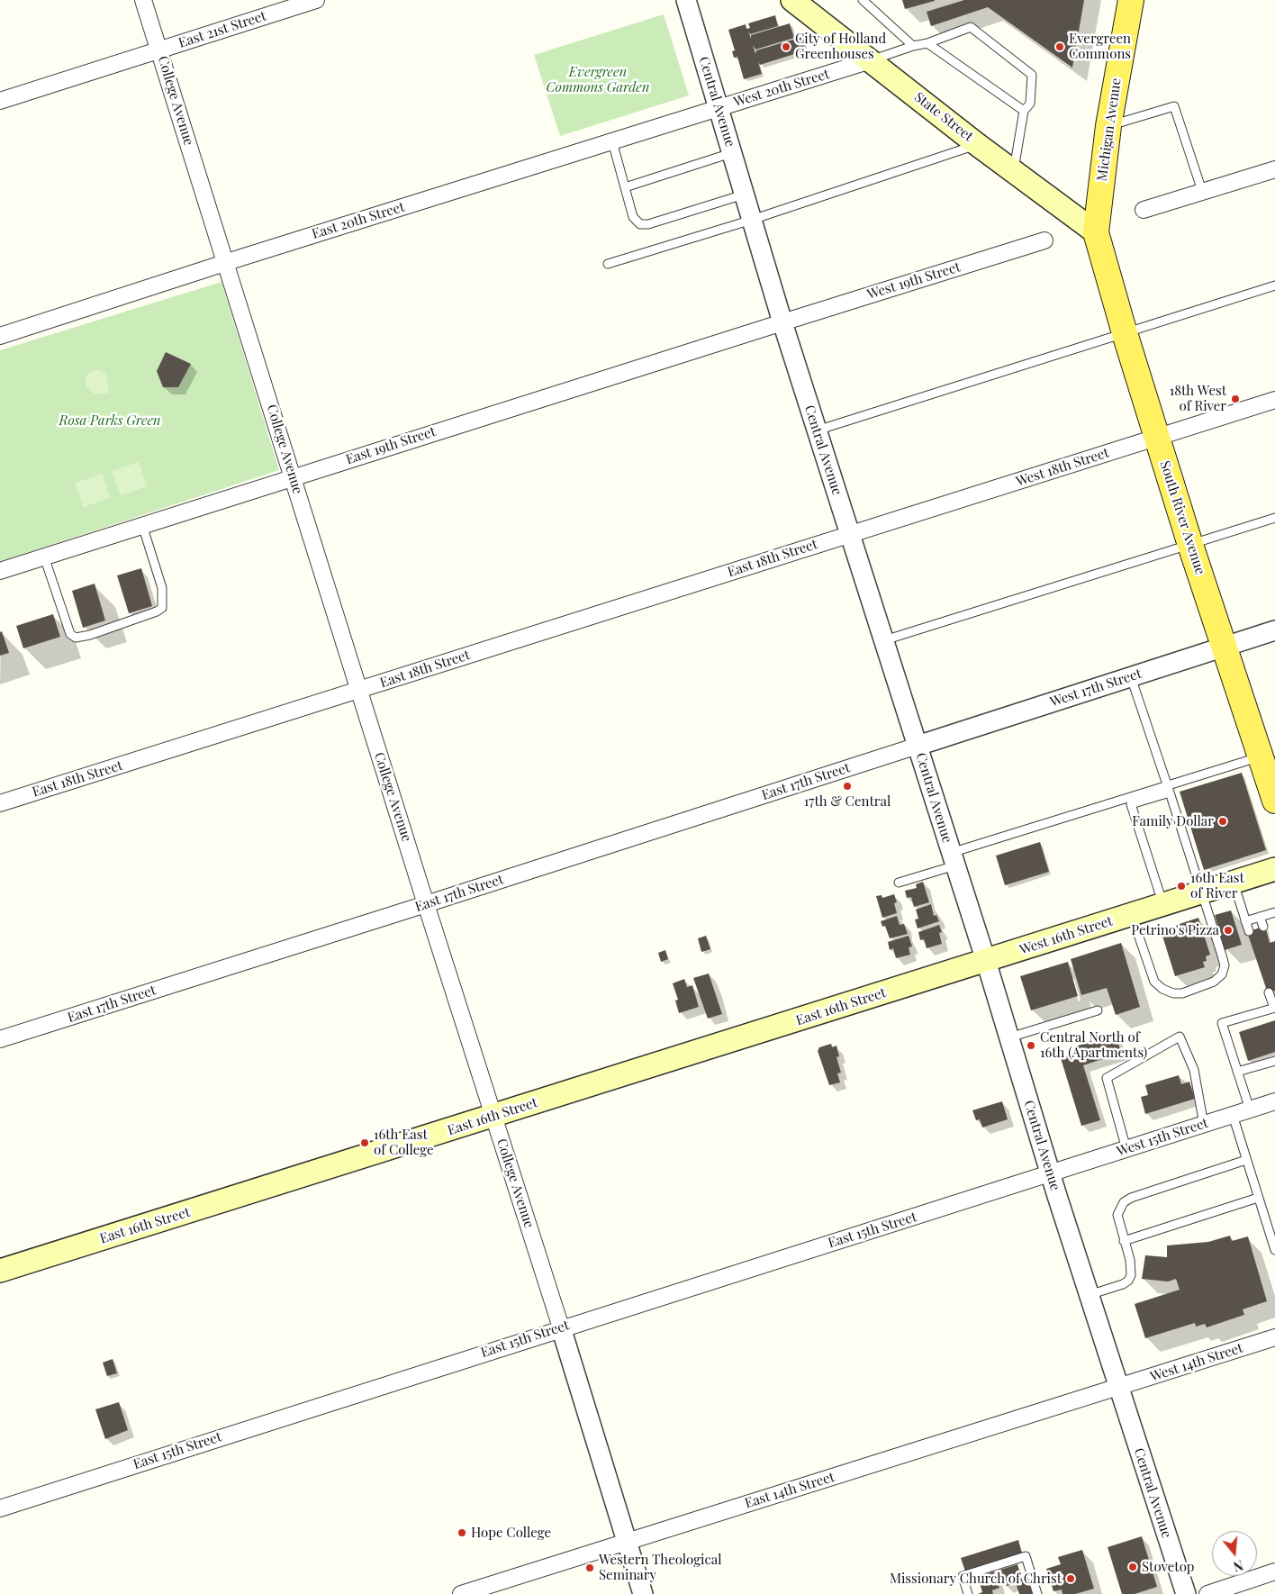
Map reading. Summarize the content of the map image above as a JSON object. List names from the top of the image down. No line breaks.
{"streets":{"main road":["State Street","Michigan Avenue","South River Avenue","West 16th Street","East 16th Street"],"street":["East 21st Street","West 20th Street","College Avenue","Central Avenue","East 20th Street","West 19th Street","East 19th Street","West 18th Street","East 18th Street","West 17th Street","East 17th Street","West 15th Street","East 15th Street","West 14th Street","East 14th Street"]},"crossings":[["East 21st Street","College Avenue"],["West 20th Street","Central Avenue"],["West 20th Street","State Street"],["West 20th Street","East 20th Street"],["College Avenue","East 20th Street"],["College Avenue","East 19th Street"],["College Avenue","East 18th Street"],["College Avenue","East 17th Street"],["College Avenue","East 16th Street"],["College Avenue","East 15th Street"],["College Avenue","East 14th Street"],["Central Avenue","East 20th Street"],["Central Avenue","West 19th Street"],["Central Avenue","East 19th Street"],["Central Avenue","West 18th Street"],["Central Avenue","East 18th Street"],["Central Avenue","West 17th Street"],["Central Avenue","East 17th Street"],["Central Avenue","West 16th Street"],["Central Avenue","East 16th Street"],["Central Avenue","West 15th Street"],["Central Avenue","East 15th Street"],["Central Avenue","West 14th Street"],["Central Avenue","East 14th Street"],["State Street","Michigan Avenue"],["State Street","South River Avenue"],["Michigan Avenue","South River Avenue"],["West 19th Street","East 19th Street"],["West 18th Street","South River Avenue"],["West 18th Street","East 18th Street"],["South River Avenue","West 17th Street"],["West 17th Street","East 17th Street"],["West 16th Street","East 16th Street"],["West 15th Street","East 15th Street"],["West 14th Street","East 14th Street"]],"parks":["Evergreen Commons Garden","Rosa Parks Green"],"places":["City of Holland Greenhouses","Evergreen Commons","18th West of River","17th & Central","Family Dollar","16th East of River","Petrino's Pizza","Central North of 16th (Apartments)","16th East of College","Hope College","Stovetop","Western Theological Seminary","Missionary Church of Christ"],"north":"bottom"}
